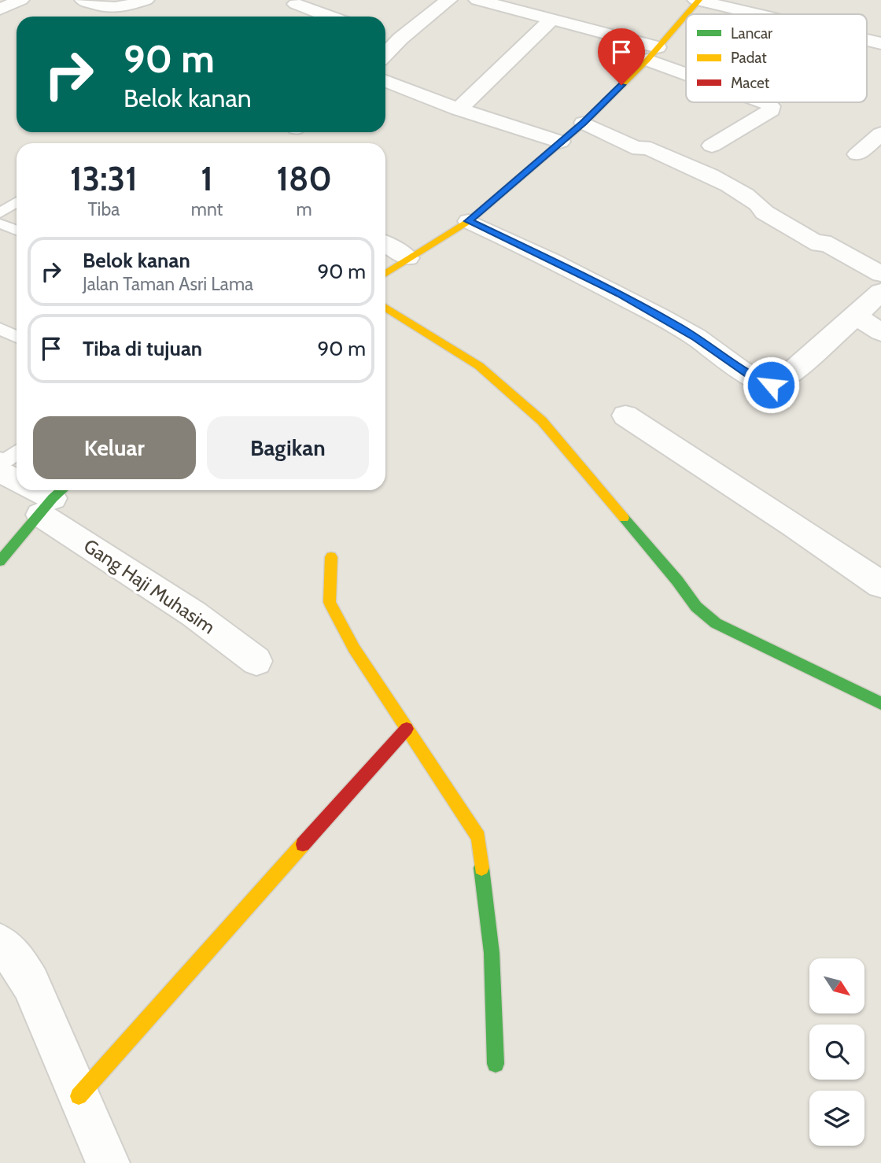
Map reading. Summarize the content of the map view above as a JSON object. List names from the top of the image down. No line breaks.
{"streets":{"street":["Gang Haji Muhasim"]},"legend":["Lancar","Padat","Macet"],"north":"bottom right","page":{"turn":["90 m","Belok kanan"],"eta":["13:31","Tiba","1","mnt","180","m"],"list":[{"name":"Belok kanan","note":"Jalan Taman Asri Lama","value":"90 m"},{"name":"Tiba di tujuan","value":"90 m"}],"buttons":["Keluar","Bagikan"]}}
